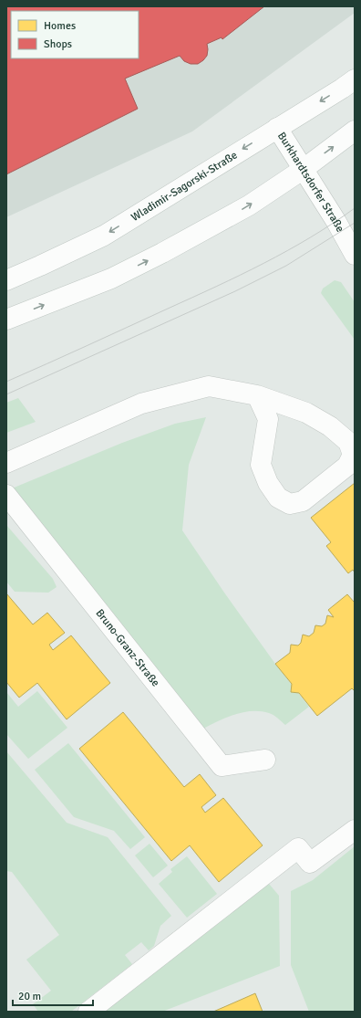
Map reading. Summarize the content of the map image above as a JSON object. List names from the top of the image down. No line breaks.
{"streets":{"street":["Burkhardtsdorfer Straße","Wladimir-Sagorski-Straße","Bruno-Granz-Straße"]},"crossings":[["Burkhardtsdorfer Straße","Wladimir-Sagorski-Straße"]],"legend":["Homes","Shops"],"scale_bar":"20 m"}
